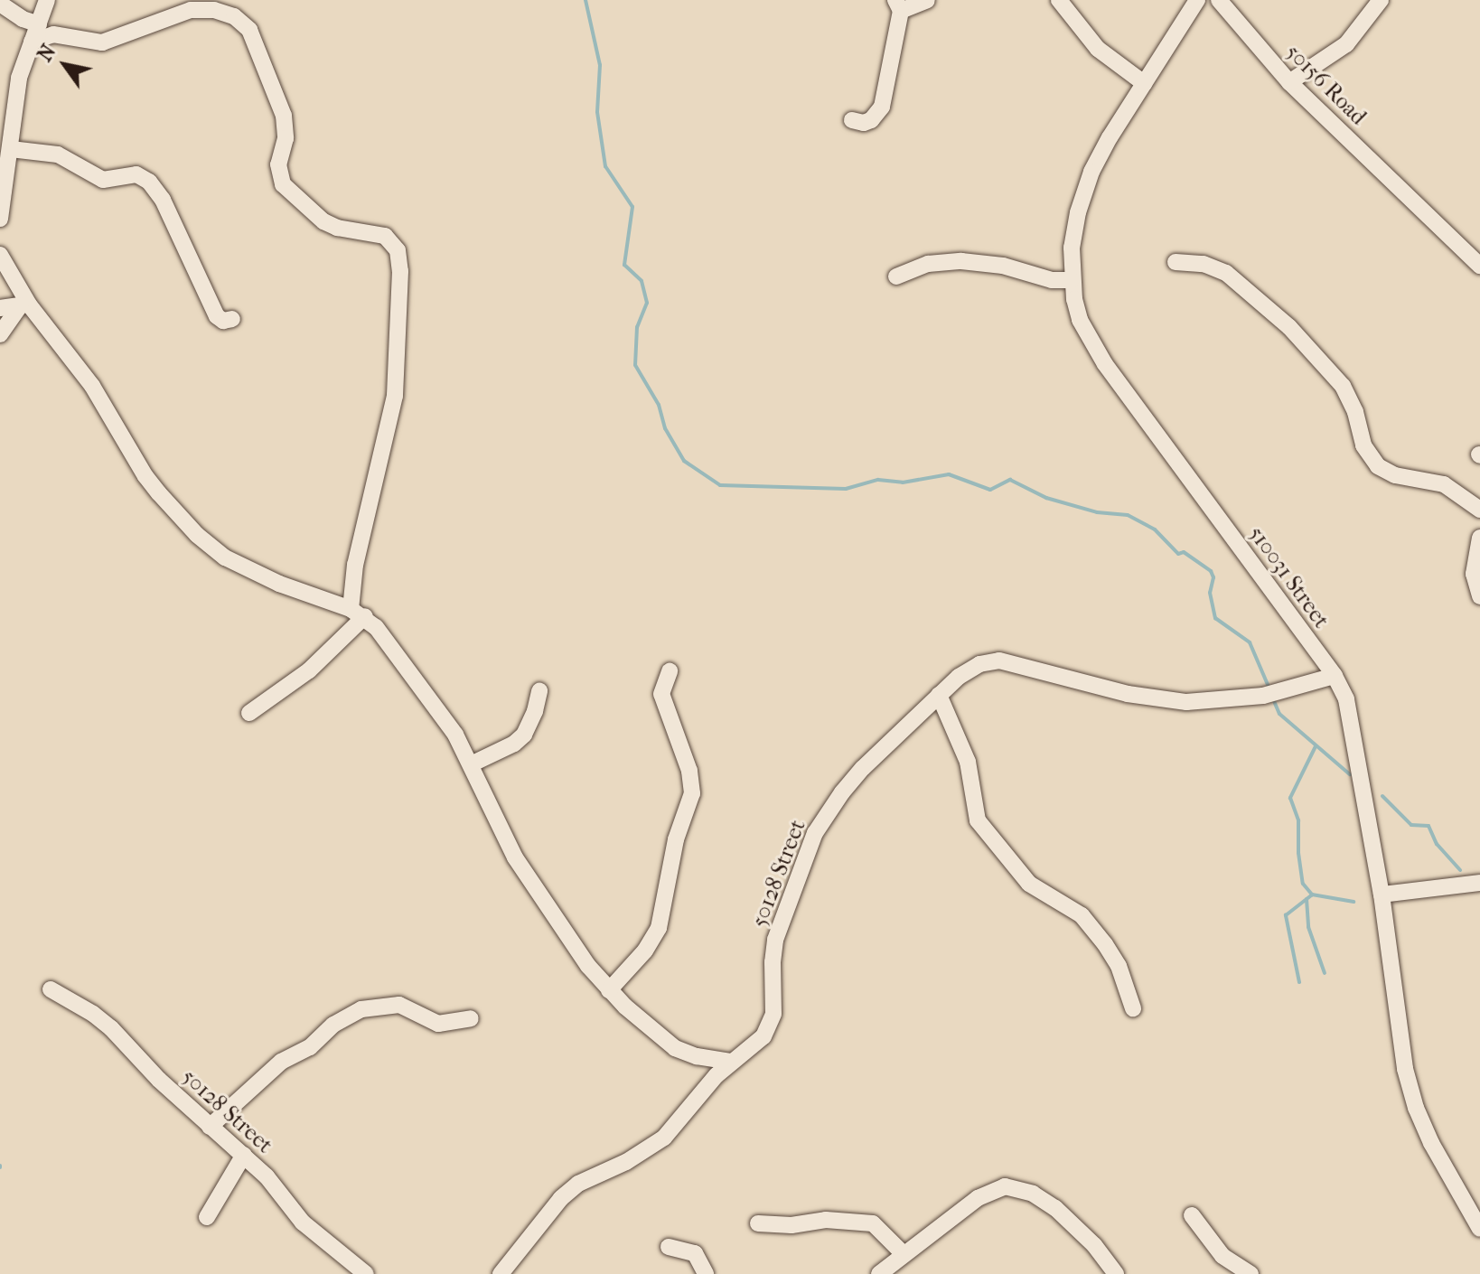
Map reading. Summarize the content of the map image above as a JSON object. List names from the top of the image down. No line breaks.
{"streets":{"street":["50156 Road","510031 Street","50128 Street"]},"crossings":[["510031 Street","50128 Street"]],"north":"top left"}
